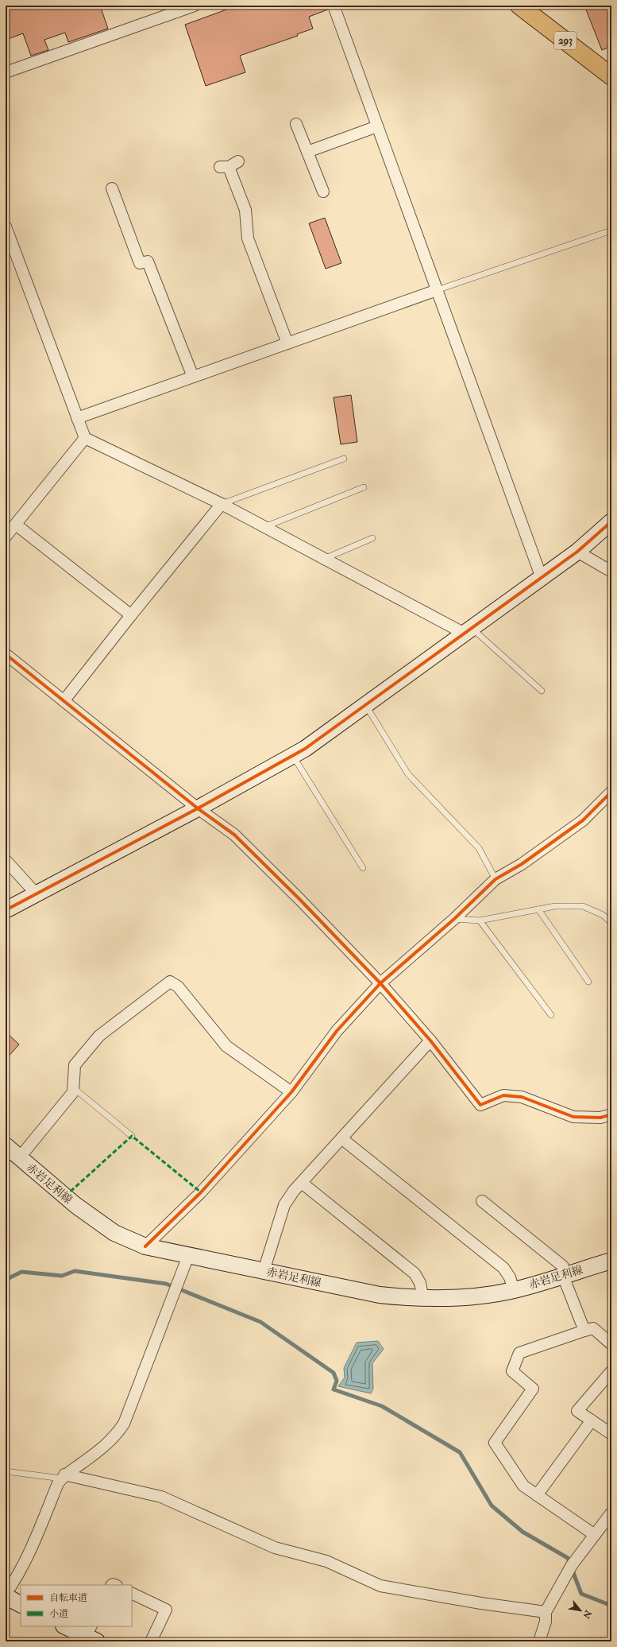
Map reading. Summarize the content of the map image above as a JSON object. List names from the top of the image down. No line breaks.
{"streets":{"highway":["293"],"street":["赤岩足利線"]},"legend":["自転車道","小道"],"north":"bottom right"}
